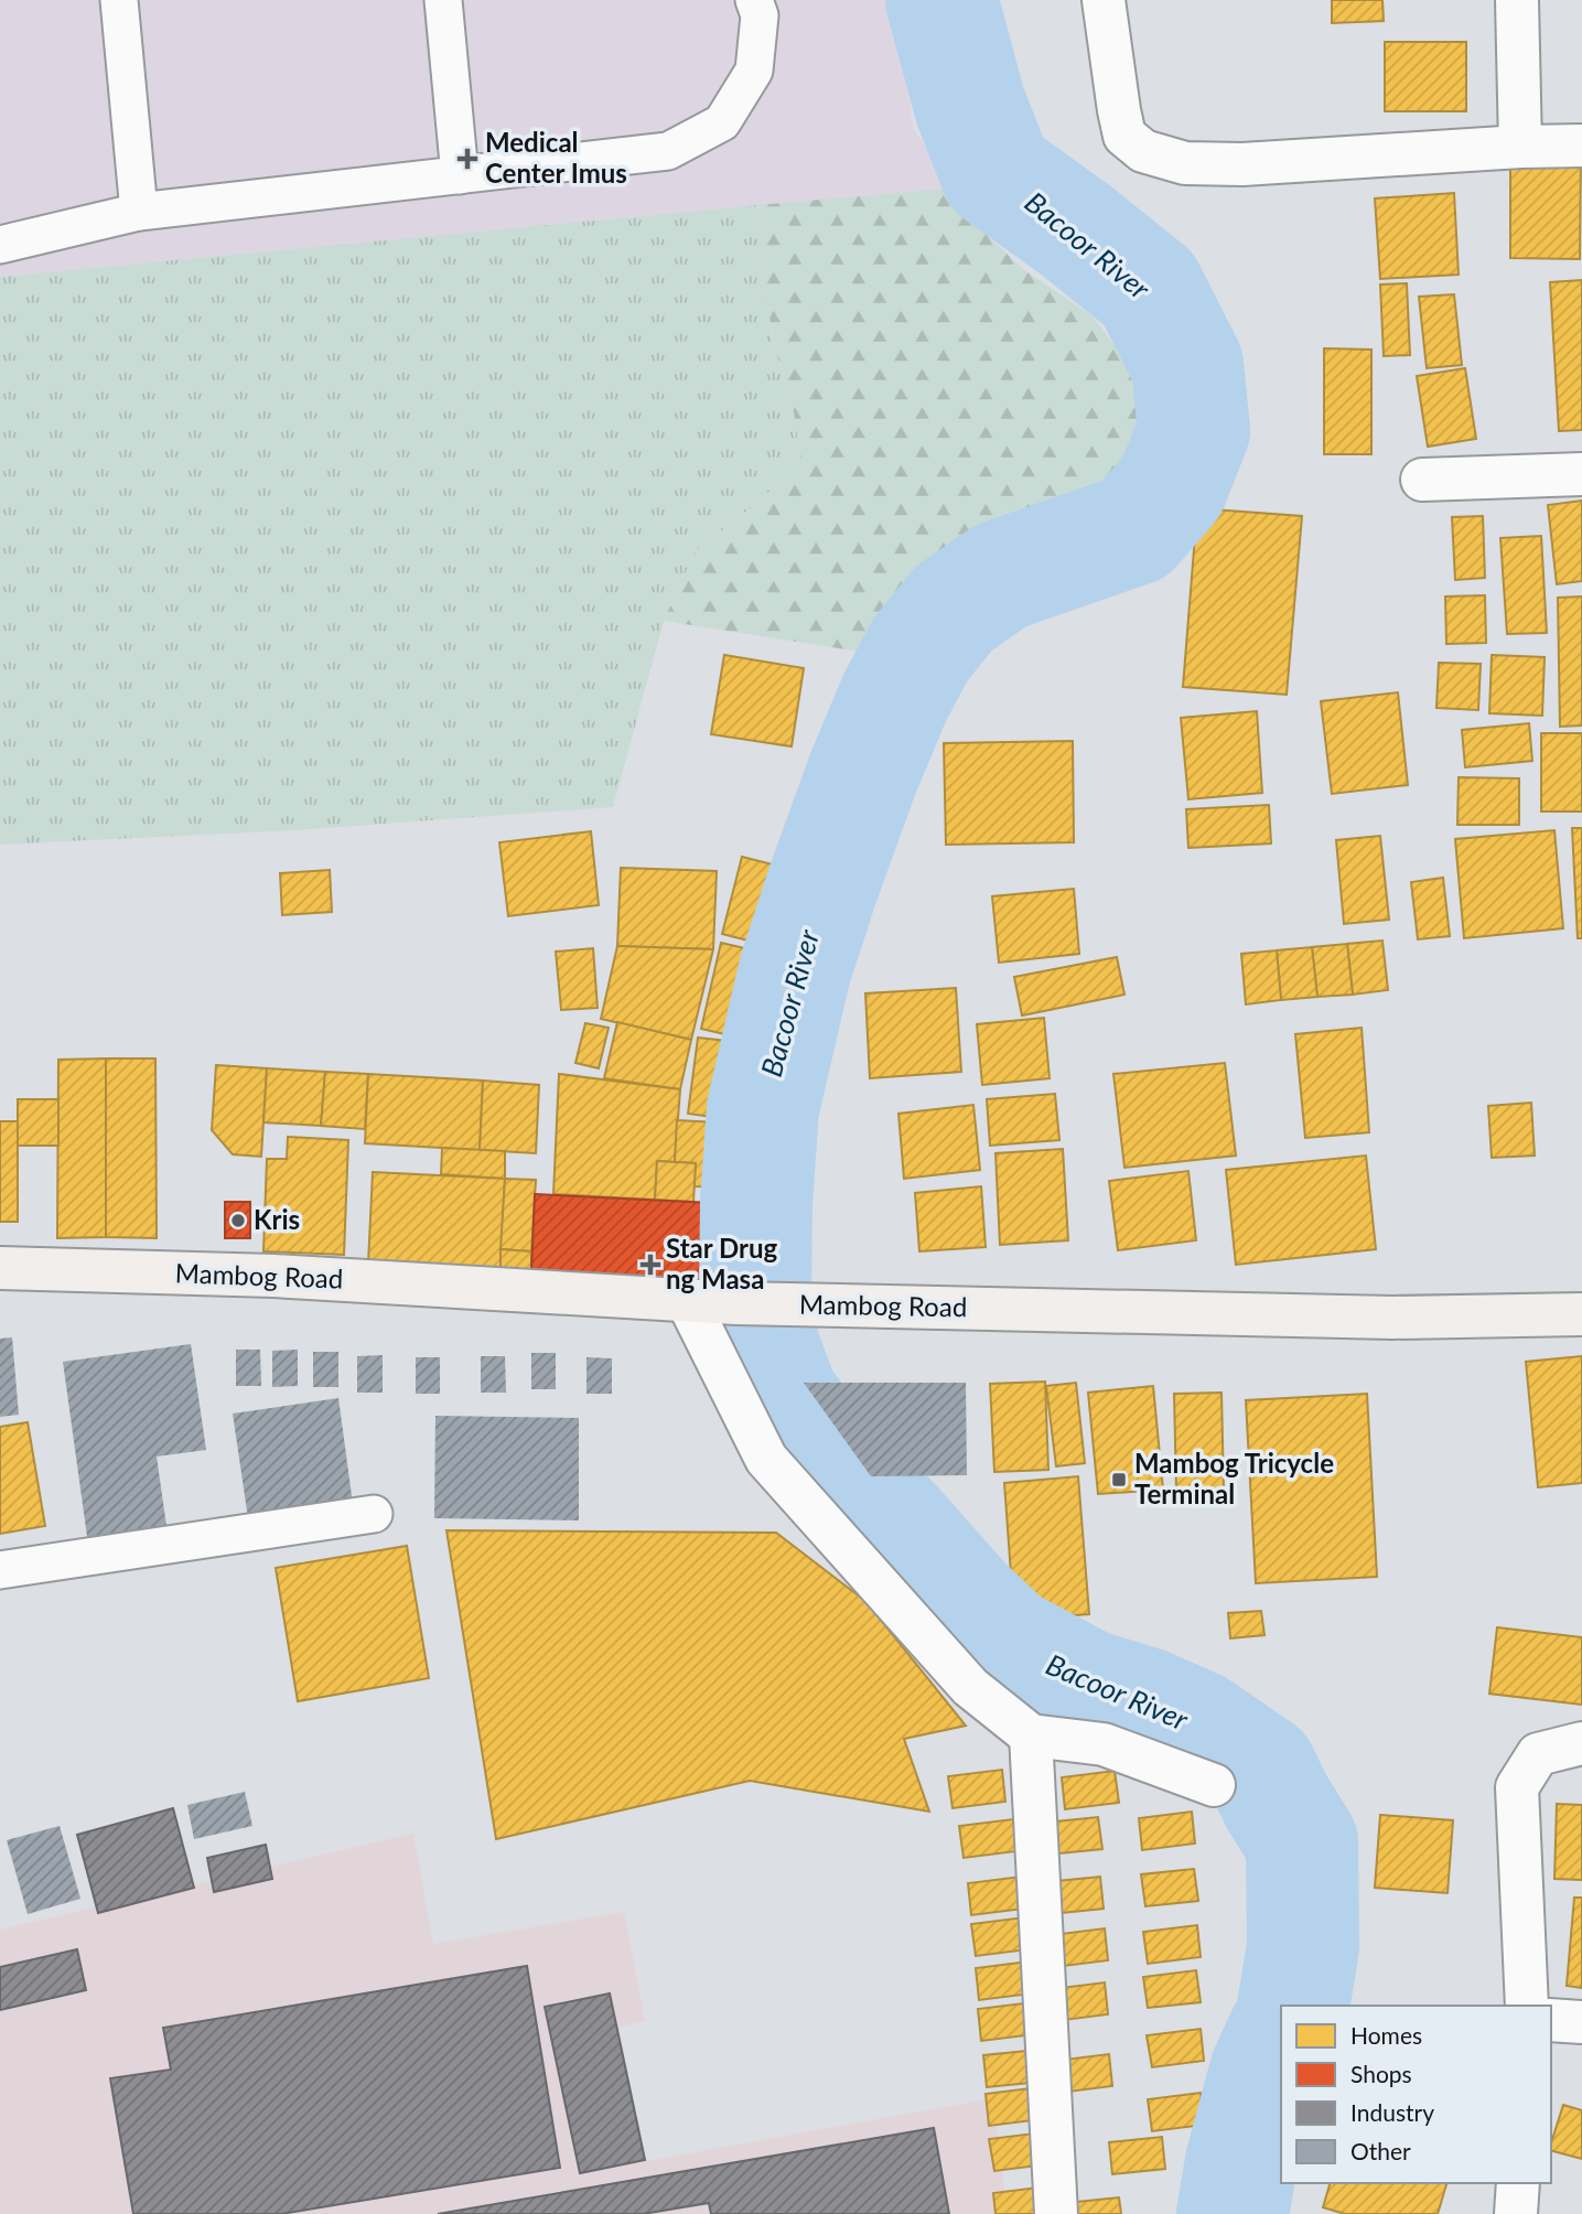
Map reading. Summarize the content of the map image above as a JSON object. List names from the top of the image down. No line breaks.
{"streets":{"main road":["Mambog Road"]},"water":["Bacoor River"],"places":{"health":["Medical Center Imus","Star Drug ng Masa"],"other":["Kris"],"transit":["Mambog Tricycle Terminal"]},"legend":["Homes","Shops","Industry","Other"]}
